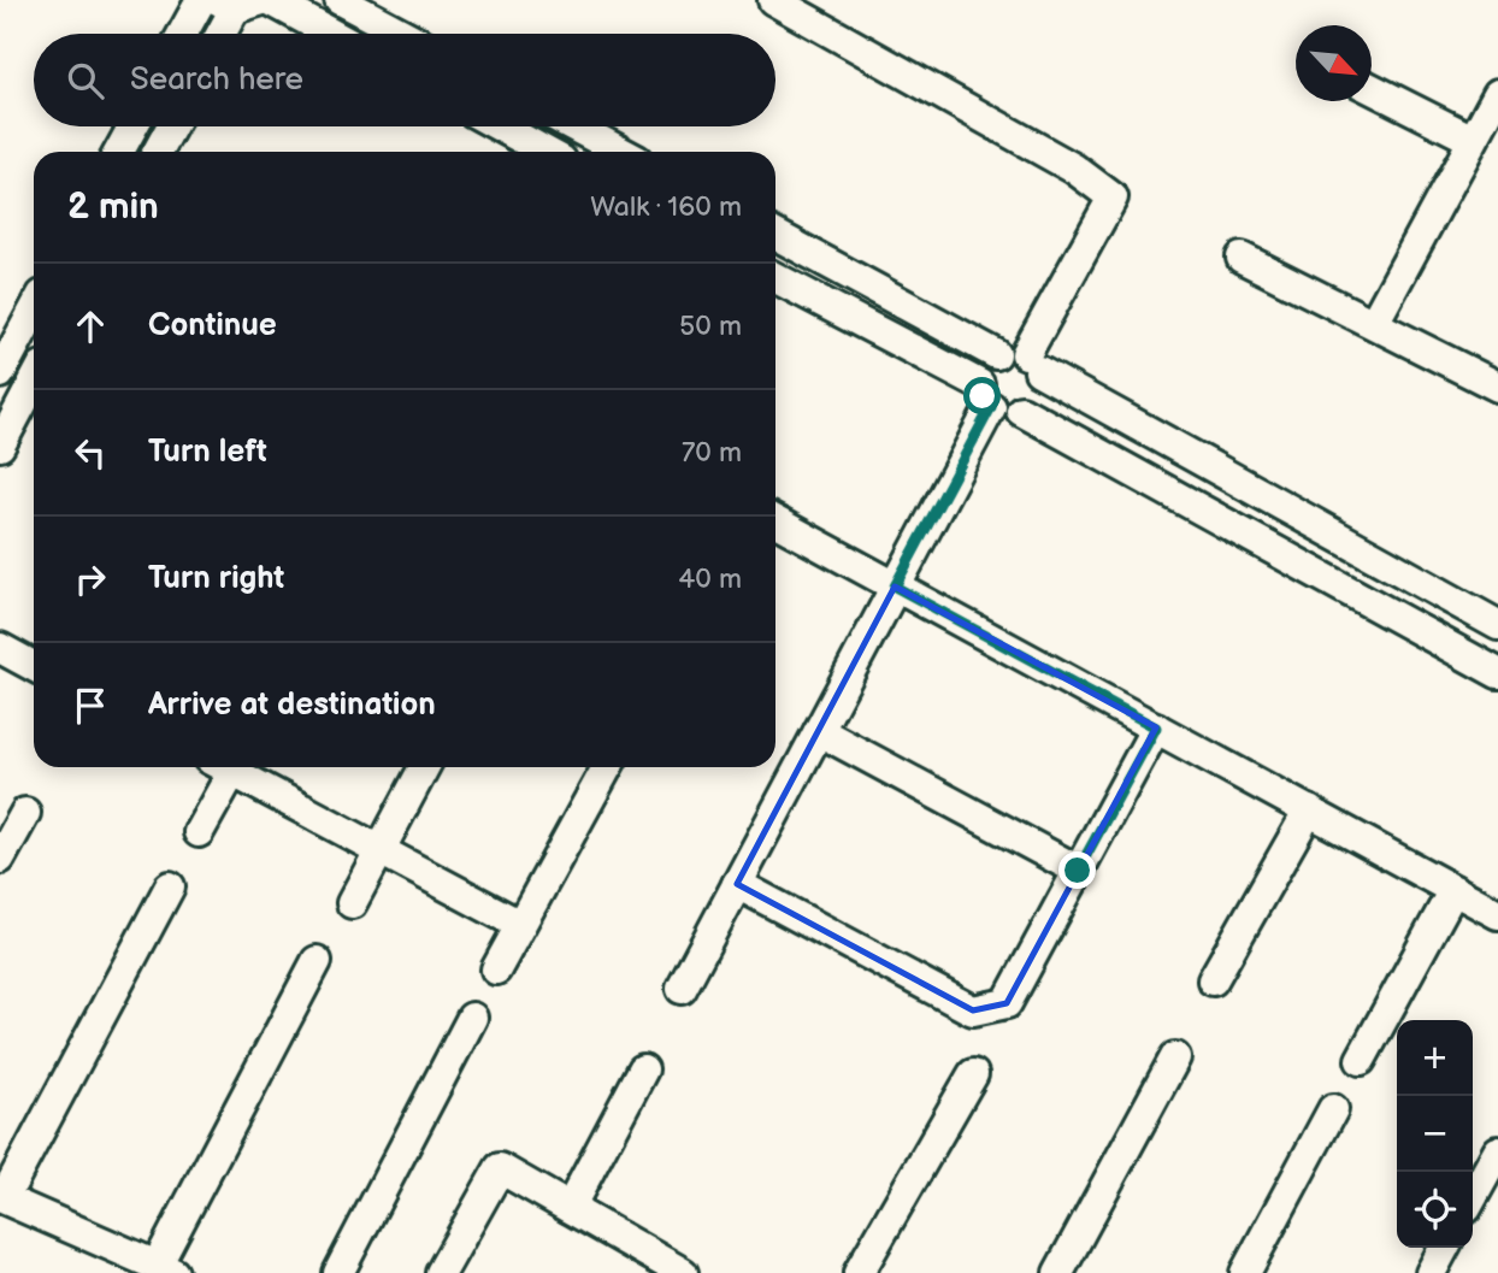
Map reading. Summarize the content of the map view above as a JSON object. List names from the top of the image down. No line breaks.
{"north":"bottom right","page":{"search":"Search here","heading":["2 min","Walk · 160 m"],"list":[["Continue","50 m"],["Turn left","70 m"],["Turn right","40 m"],"Arrive at destination"],"map_buttons":["+","−"]}}
